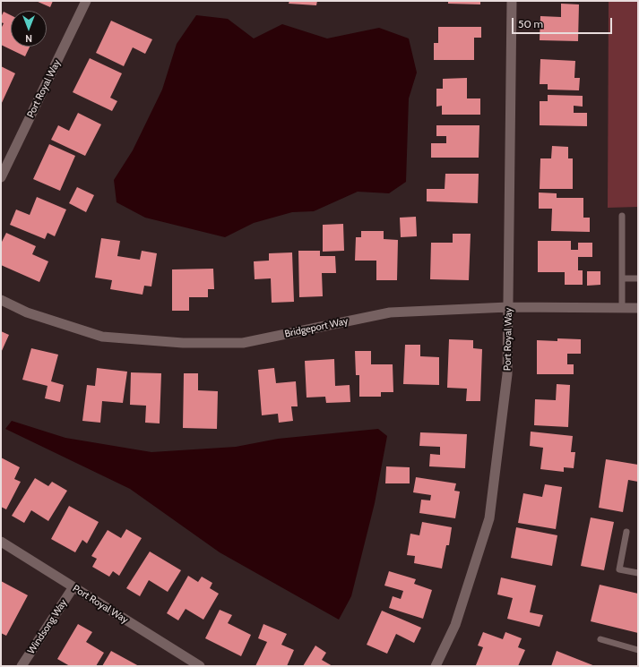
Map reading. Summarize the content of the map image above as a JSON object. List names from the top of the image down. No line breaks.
{"streets":{"street":["Port Royal Way","Bridgeport Way","Windsong Way"]},"crossings":[["Port Royal Way","Bridgeport Way"],["Port Royal Way","Windsong Way"]],"scale_bar":"50 m","north":"bottom"}
